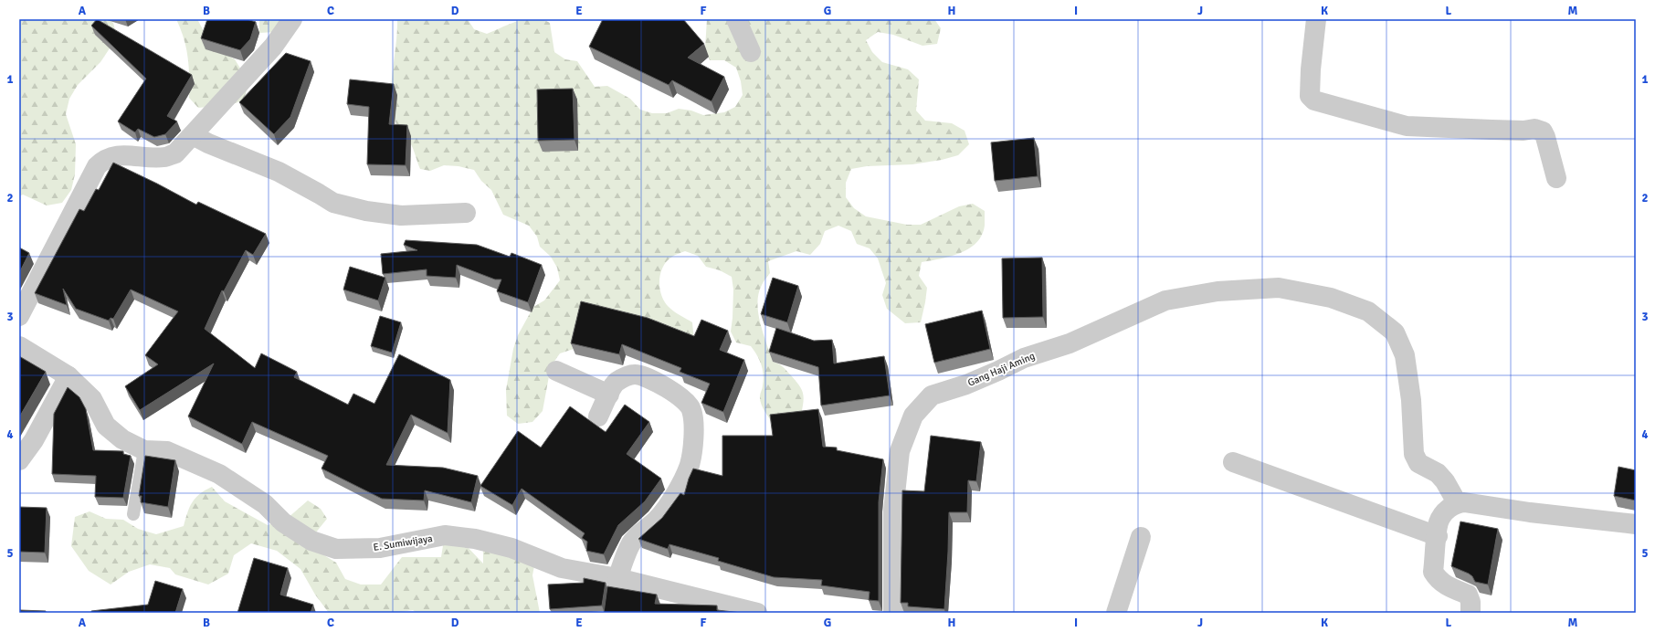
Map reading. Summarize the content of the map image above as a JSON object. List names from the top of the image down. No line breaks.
{"streets":{"street":["Gang Haji Aming","E. Sumiwijaya"]},"grid":{"columns":["A","B","C","D","E","F","G","H","I","J","K","L","M"],"rows":["1","2","3","4","5"]}}
